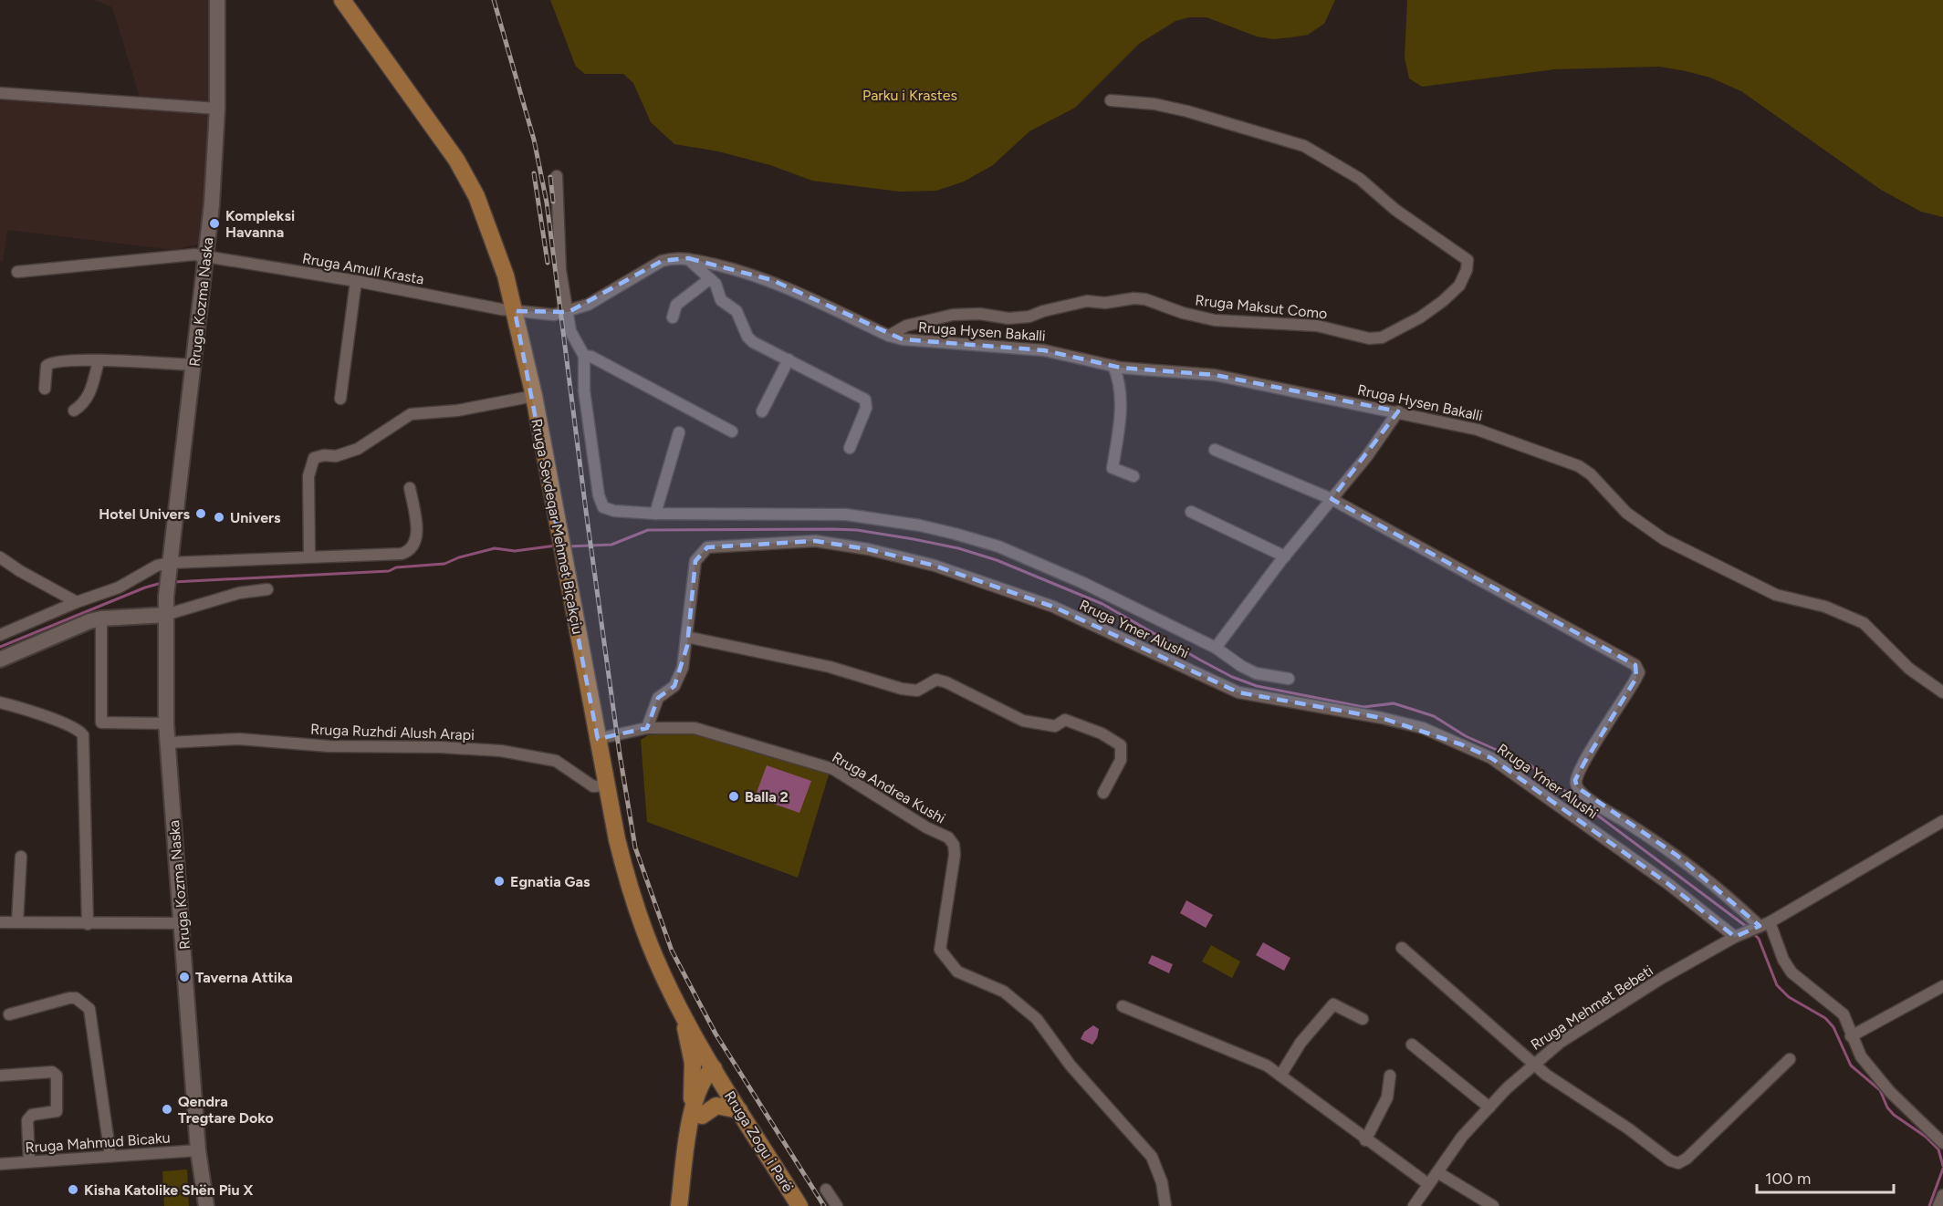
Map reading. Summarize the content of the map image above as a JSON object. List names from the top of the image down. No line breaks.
{"streets":{"main road":["Rruga Kozma Naska","Rruga Sevdeqar Mehmet Biçakçiu","Rruga Zogu i Parë"],"street":["Rruga Amull Krasta","Rruga Maksut Como","Rruga Hysen Bakalli","Rruga Ymer Alushi","Rruga Ruzhdi Alush Arapi","Rruga Andrea Kushi","Rruga Mehmet Bebeti","Rruga Mahmud Bicaku"]},"crossings":[["Rruga Amull Krasta","Rruga Kozma Naska"],["Rruga Amull Krasta","Rruga Hysen Bakalli"],["Rruga Amull Krasta","Rruga Sevdeqar Mehmet Biçakçiu"],["Rruga Kozma Naska","Rruga Ruzhdi Alush Arapi"],["Rruga Kozma Naska","Rruga Mahmud Bicaku"],["Rruga Maksut Como","Rruga Hysen Bakalli"],["Rruga Hysen Bakalli","Rruga Sevdeqar Mehmet Biçakçiu"],["Rruga Sevdeqar Mehmet Biçakçiu","Rruga Ruzhdi Alush Arapi"],["Rruga Sevdeqar Mehmet Biçakçiu","Rruga Zogu i Parë"],["Rruga Ymer Alushi","Rruga Andrea Kushi"],["Rruga Ymer Alushi","Rruga Mehmet Bebeti"]],"parks":["Parku i Krastes"],"places":["Kompleksi Havanna","Hotel Univers","Univers","Balla 2","Egnatia Gas","Taverna Attika","Qendra Tregtare Doko","Kisha Katolike Shën Piu X"],"scale_bar":"100 m"}
